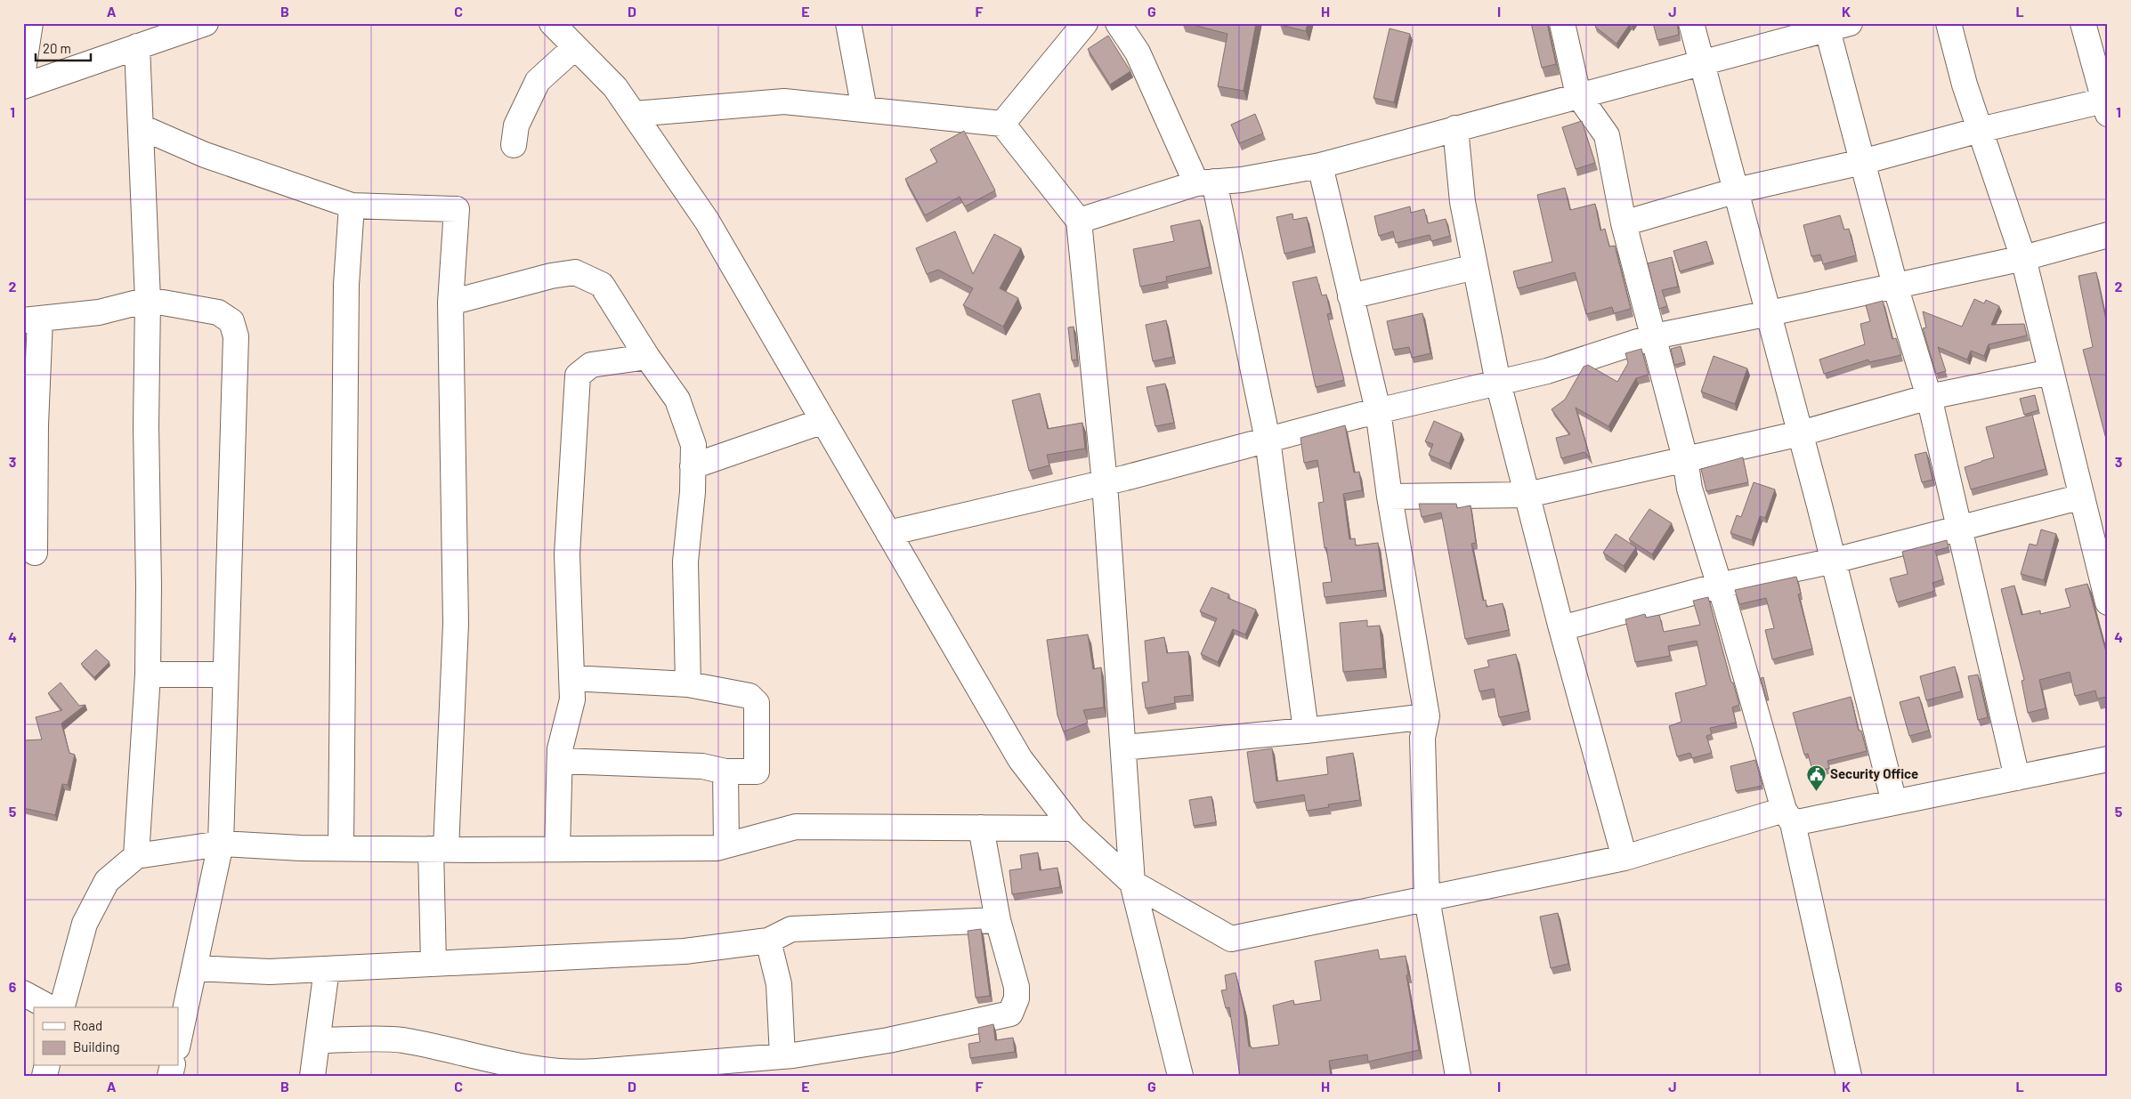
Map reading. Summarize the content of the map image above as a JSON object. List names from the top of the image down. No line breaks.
{"places":{"public building":["Security Office"]},"legend":["Road","Building"],"scale_bar":"20 m","grid":{"columns":["A","B","C","D","E","F","G","H","I","J","K","L"],"rows":["1","2","3","4","5","6"]}}
